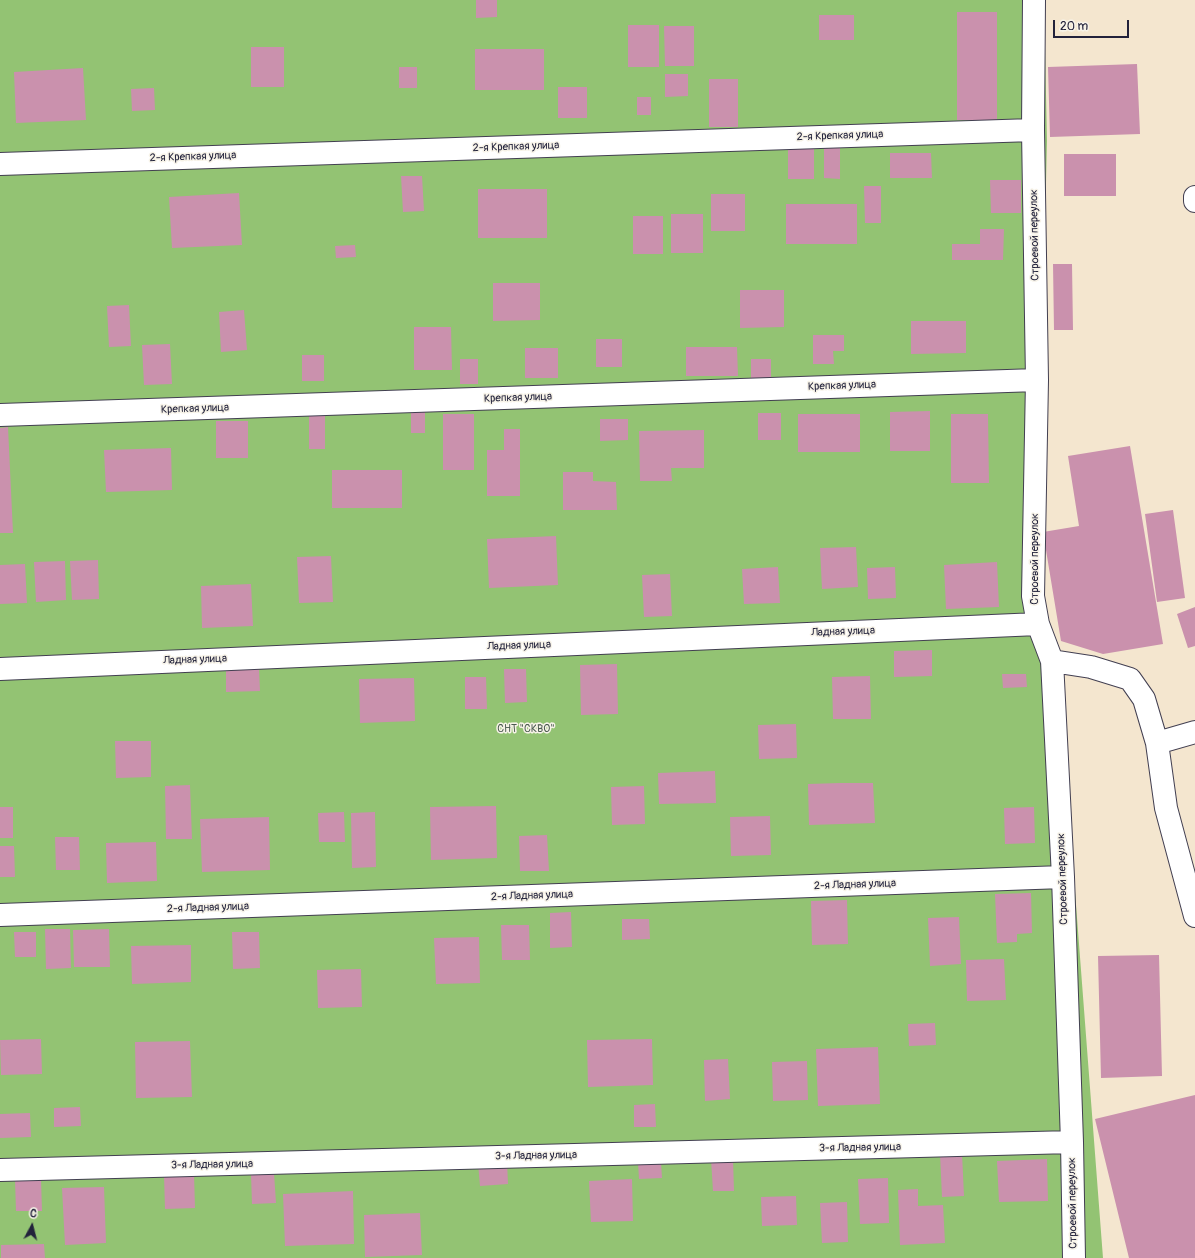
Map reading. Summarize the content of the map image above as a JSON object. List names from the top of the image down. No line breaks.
{"streets":{"street":["2-я Крепкая улица","Строевой переулок","Крепкая улица","Ладная улица","2-я Ладная улица","3-я Ладная улица"]},"crossings":[["2-я Крепкая улица","Строевой переулок"],["Строевой переулок","Крепкая улица"],["Строевой переулок","Ладная улица"],["Строевой переулок","2-я Ладная улица"],["Строевой переулок","3-я Ладная улица"]],"parks":["СНТ \"СКВО\""],"scale_bar":"20 m","north":"top"}
